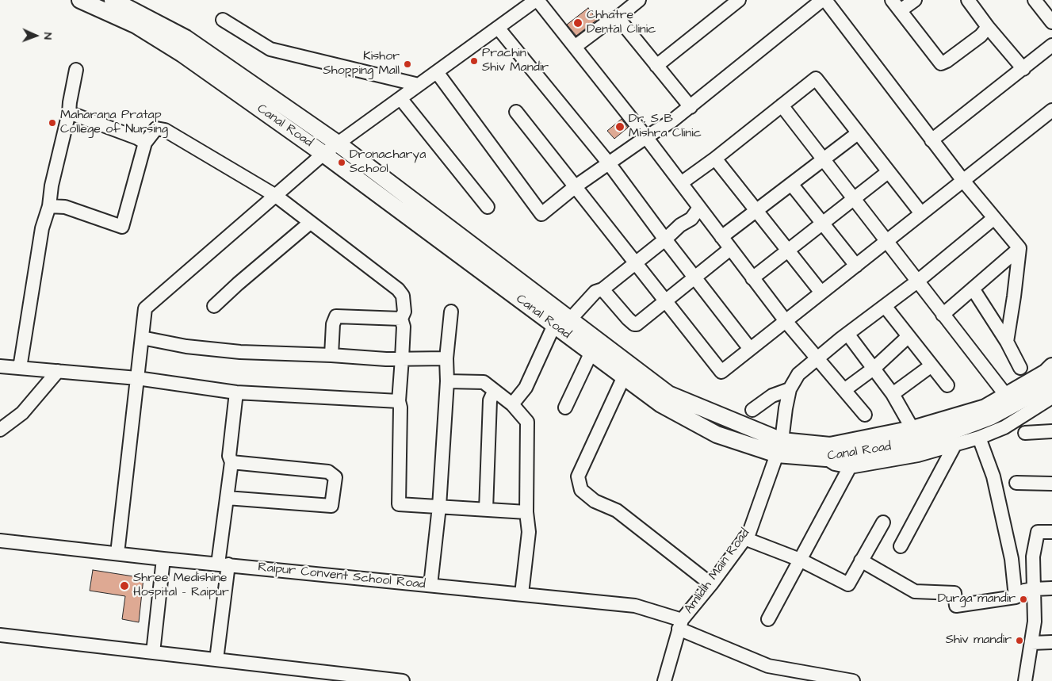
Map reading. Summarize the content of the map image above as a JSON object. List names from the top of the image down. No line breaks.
{"streets":{"main road":["Canal Road"],"street":["Amlidih Main Road","Raipur Convent School Road"]},"crossings":[["Canal Road","Amlidih Main Road"],["Amlidih Main Road","Raipur Convent School Road"]],"places":["Chhatre Dental Clinic","Prachin Shiv Mandir","Kishor Shopping Mall","Maharana Pratap College of Nursing","Dr. S B Mishra Clinic","Dronacharya School","Shree Medishine Hospital - Raipur","Durga mandir","Shiv mandir"],"north":"right"}
